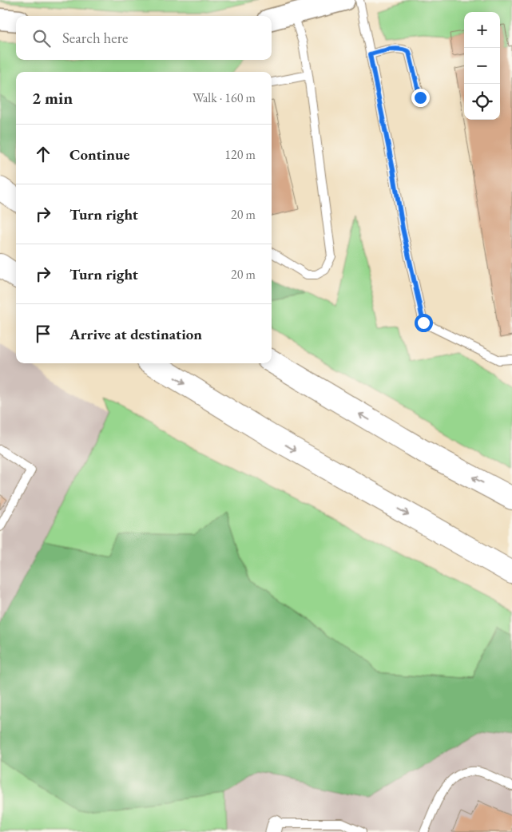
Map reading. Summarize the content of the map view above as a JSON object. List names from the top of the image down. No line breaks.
{"page":{"map_buttons":["+","−"],"search":"Search here","heading":["2 min","Walk · 160 m"],"list":[["Continue","120 m"],["Turn right","20 m"],["Turn right","20 m"],"Arrive at destination"]}}
